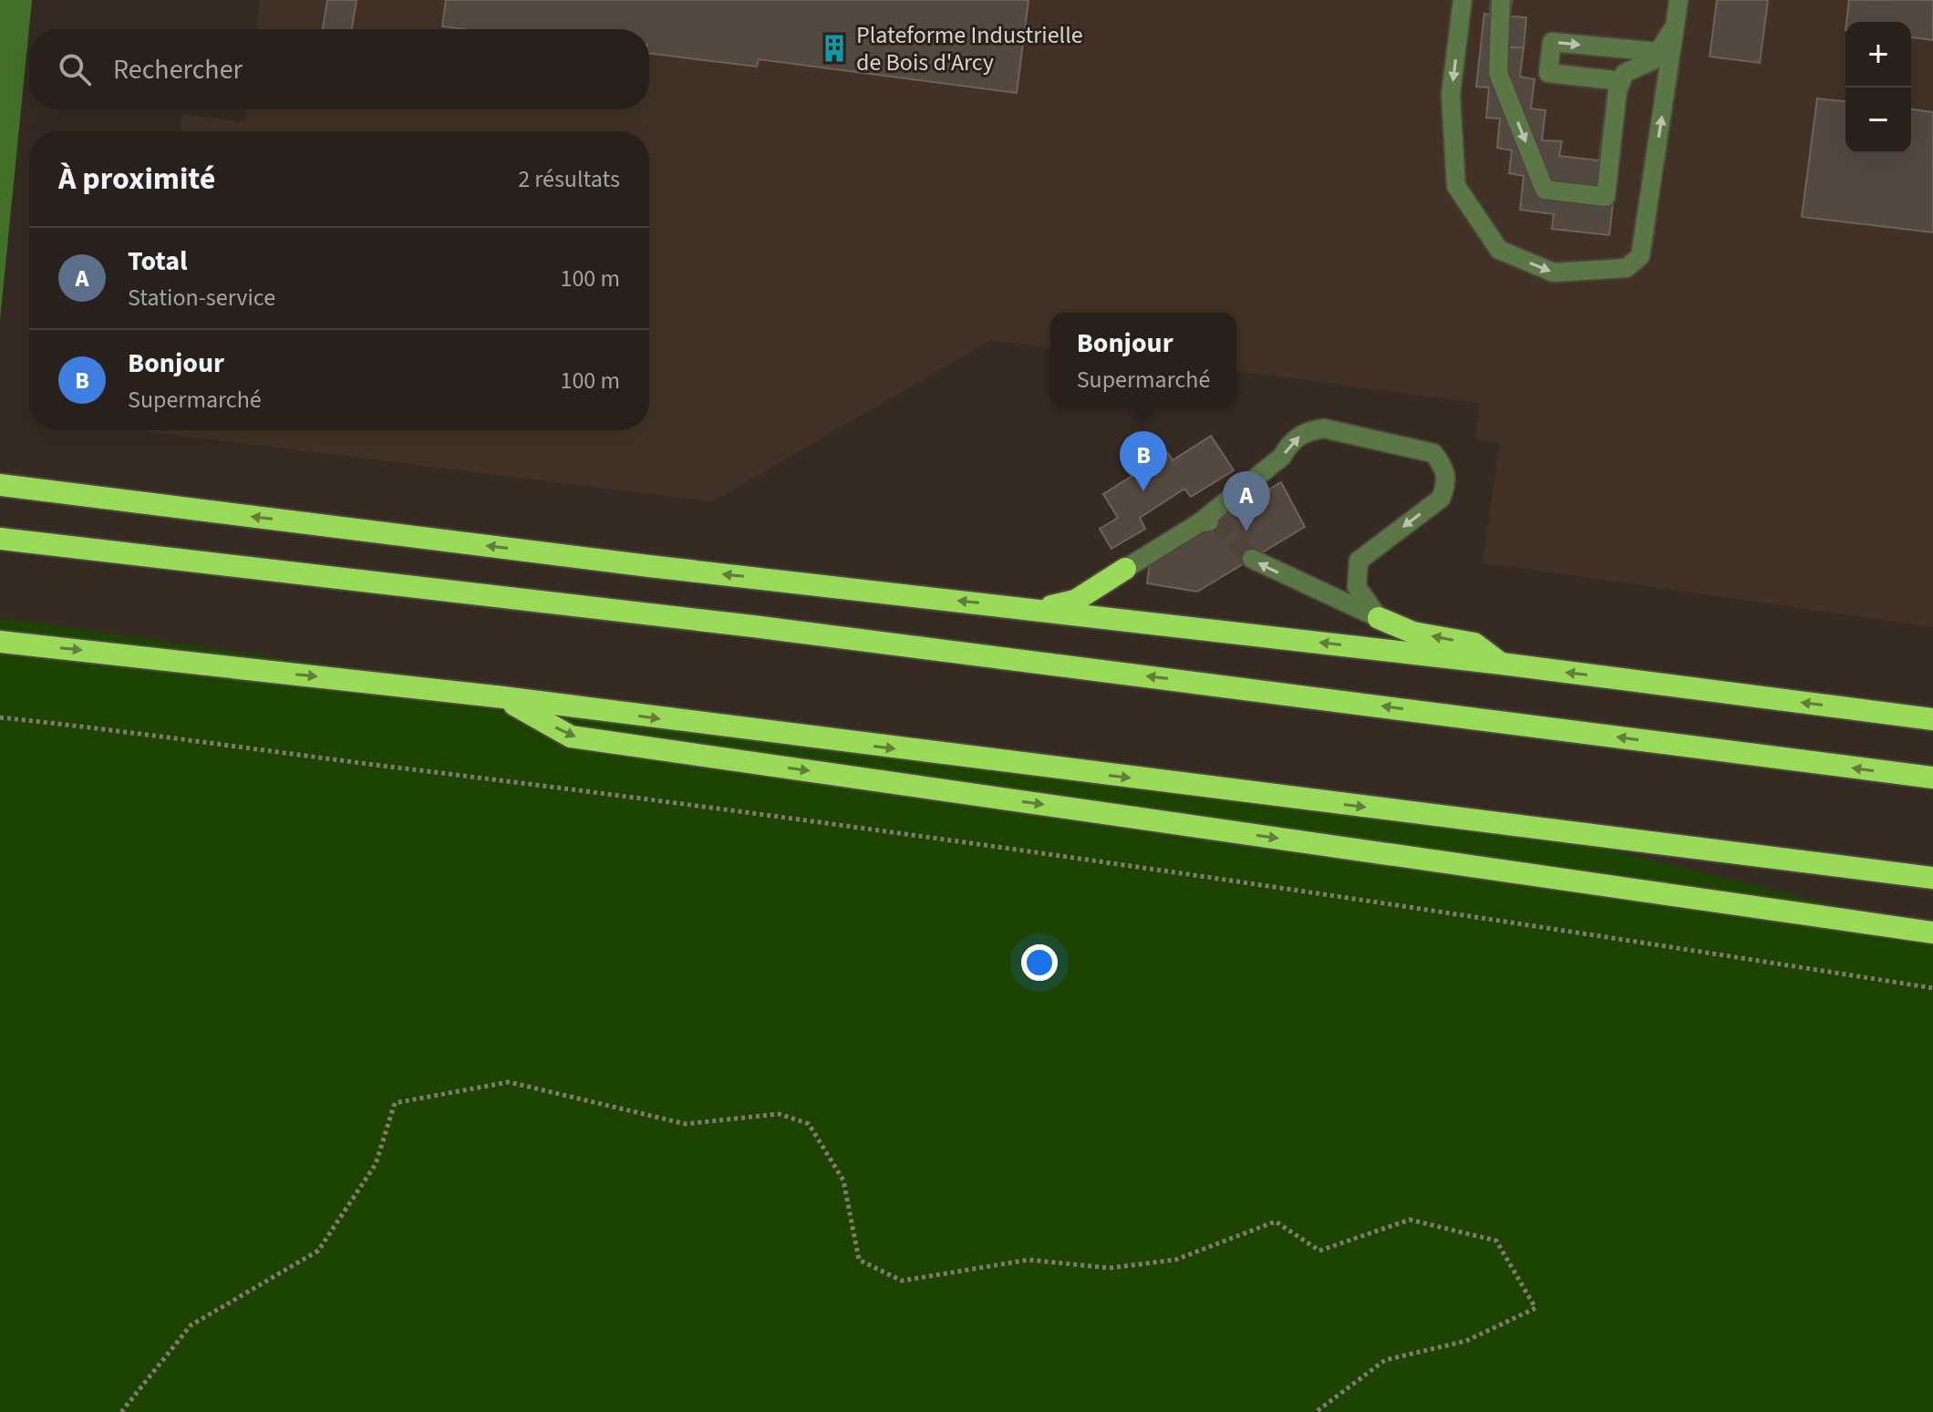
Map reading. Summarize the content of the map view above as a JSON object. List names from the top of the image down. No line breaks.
{"places":{"building":["Plateforme Industrielle de Bois d'Arcy"]},"page":{"map_buttons":["+","−"],"search":"Rechercher","heading":["À proximité","2 résultats"],"list":[{"mark":"A","name":"Total","note":"Station-service","value":"100 m"},{"mark":"B","name":"Bonjour","note":"Supermarché","value":"100 m"}],"popup":["Bonjour","Supermarché"],"pins":["B","A"]}}
